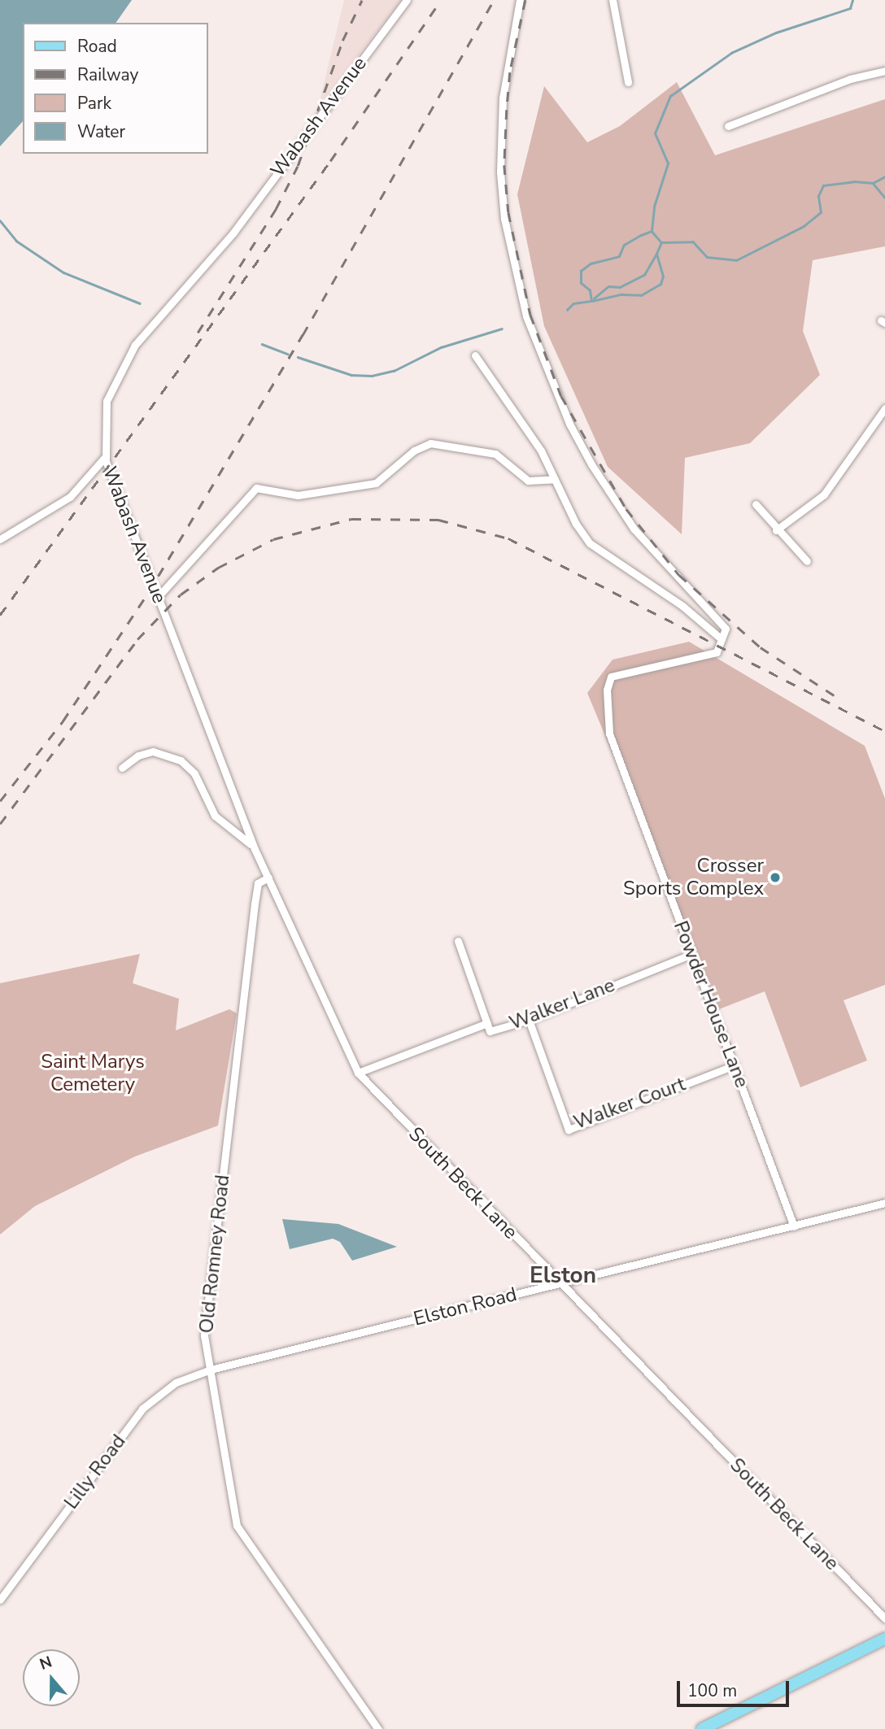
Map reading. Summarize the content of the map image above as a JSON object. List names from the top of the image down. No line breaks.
{"streets":{"street":["Wabash Avenue","Walker Lane","Powder House Lane","Walker Court","South Beck Lane","Old Romney Road","Elston Road","Lilly Road"]},"crossings":[["Wabash Avenue","South Beck Lane"],["Wabash Avenue","Old Romney Road"],["Walker Lane","Powder House Lane"],["Walker Lane","Walker Court"],["Powder House Lane","Walker Court"],["Powder House Lane","Elston Road"],["South Beck Lane","Old Romney Road"],["South Beck Lane","Elston Road"],["Old Romney Road","Elston Road"],["Old Romney Road","Lilly Road"],["Elston Road","Lilly Road"]],"districts":["Elston"],"parks":["Saint Marys Cemetery"],"places":["Crosser Sports Complex"],"legend":["Road","Railway","Park","Water"],"scale_bar":"100 m","north":"top"}
